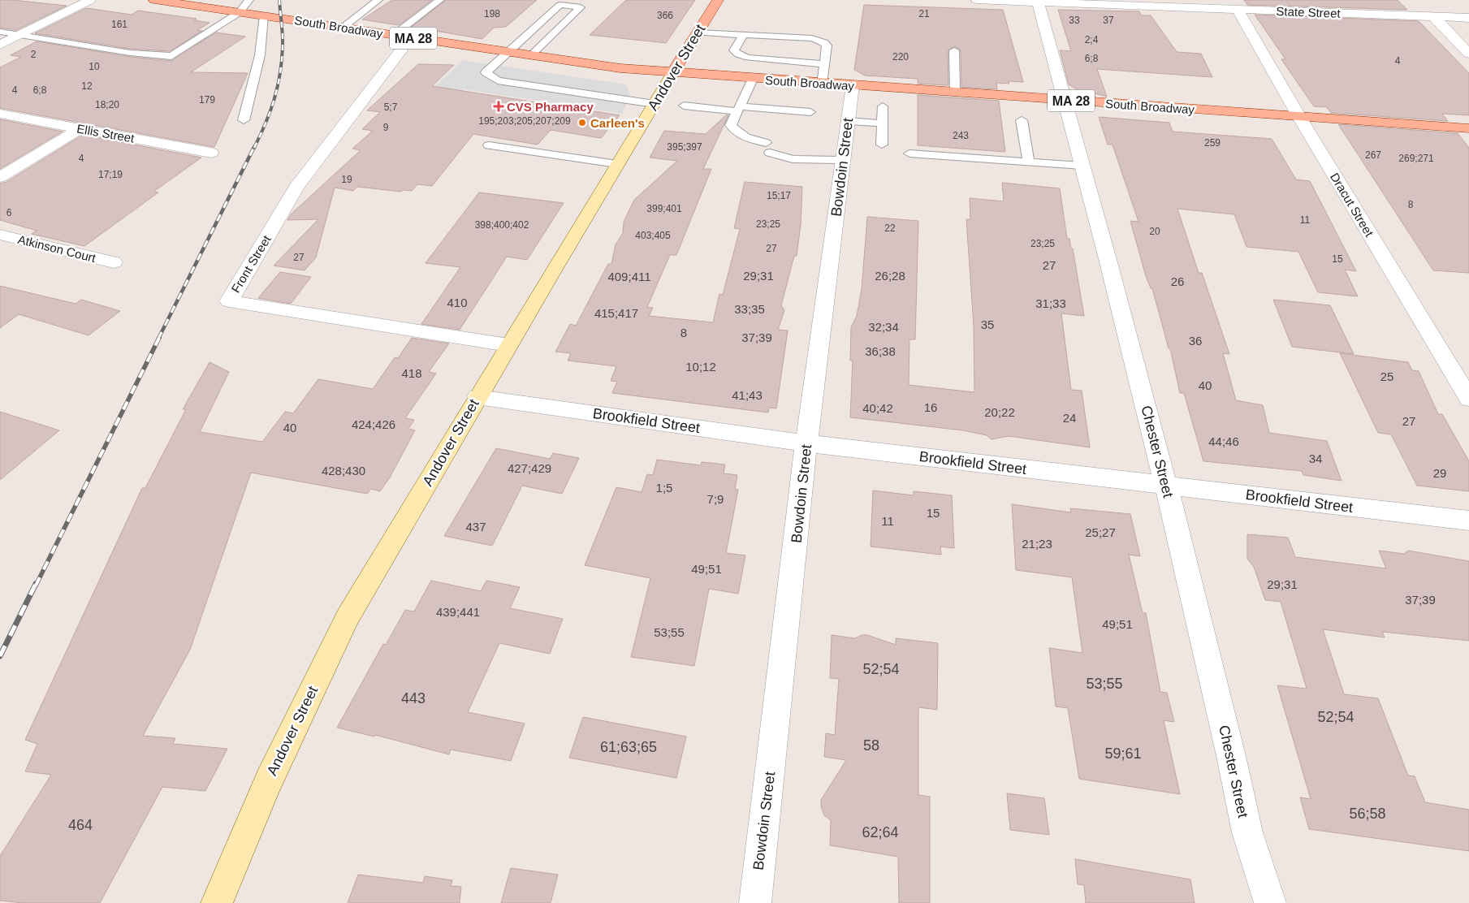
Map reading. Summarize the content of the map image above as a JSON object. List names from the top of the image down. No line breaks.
{"streets":{"main road":["South Broadway","MA 28","Andover Street"],"street":["State Street","Ellis Street","Bowdoin Street","Dracut Street","Atkinson Court","Front Street","Brookfield Street","Chester Street"]},"crossings":[["State Street","Dracut Street"],["State Street","Chester Street"],["South Broadway","Andover Street"],["South Broadway","Bowdoin Street"],["South Broadway","Dracut Street"],["South Broadway","Front Street"],["South Broadway","Chester Street"],["Andover Street","Front Street"],["Andover Street","Brookfield Street"],["Bowdoin Street","Brookfield Street"],["Brookfield Street","Chester Street"]],"places":{"health":["CVS Pharmacy"],"other":["Carleen's"]},"house_numbers":["198","21","366","33","37","161","2;4","2","220","6;8","4","10","12","4","6;8","179","18;20","5;7","195;203;205;207;209","9","243","259","395;397","267","4","269;271","17;19","19","15;17","8","399;401","6","11","23;25","398;400;402","22","20","403;405","23;25","27","27","15","27","29;31","26;28","409;411","26","410","31;33","33;35","415;417","35","32;34","8","37;39","36","36;38","10;12","418","25","40","41;43","16","40;42","20;22","24","27","424;426","40","44;46","34","427;429","428;430","29","1;5","7;9","15","11","437","25;27","21;23","49;51","29;31","37;39","439;441","49;51","53;55","52;54","53;55","443","52;54","58","61;63;65","59;61","56;58","464","62;64"]}
